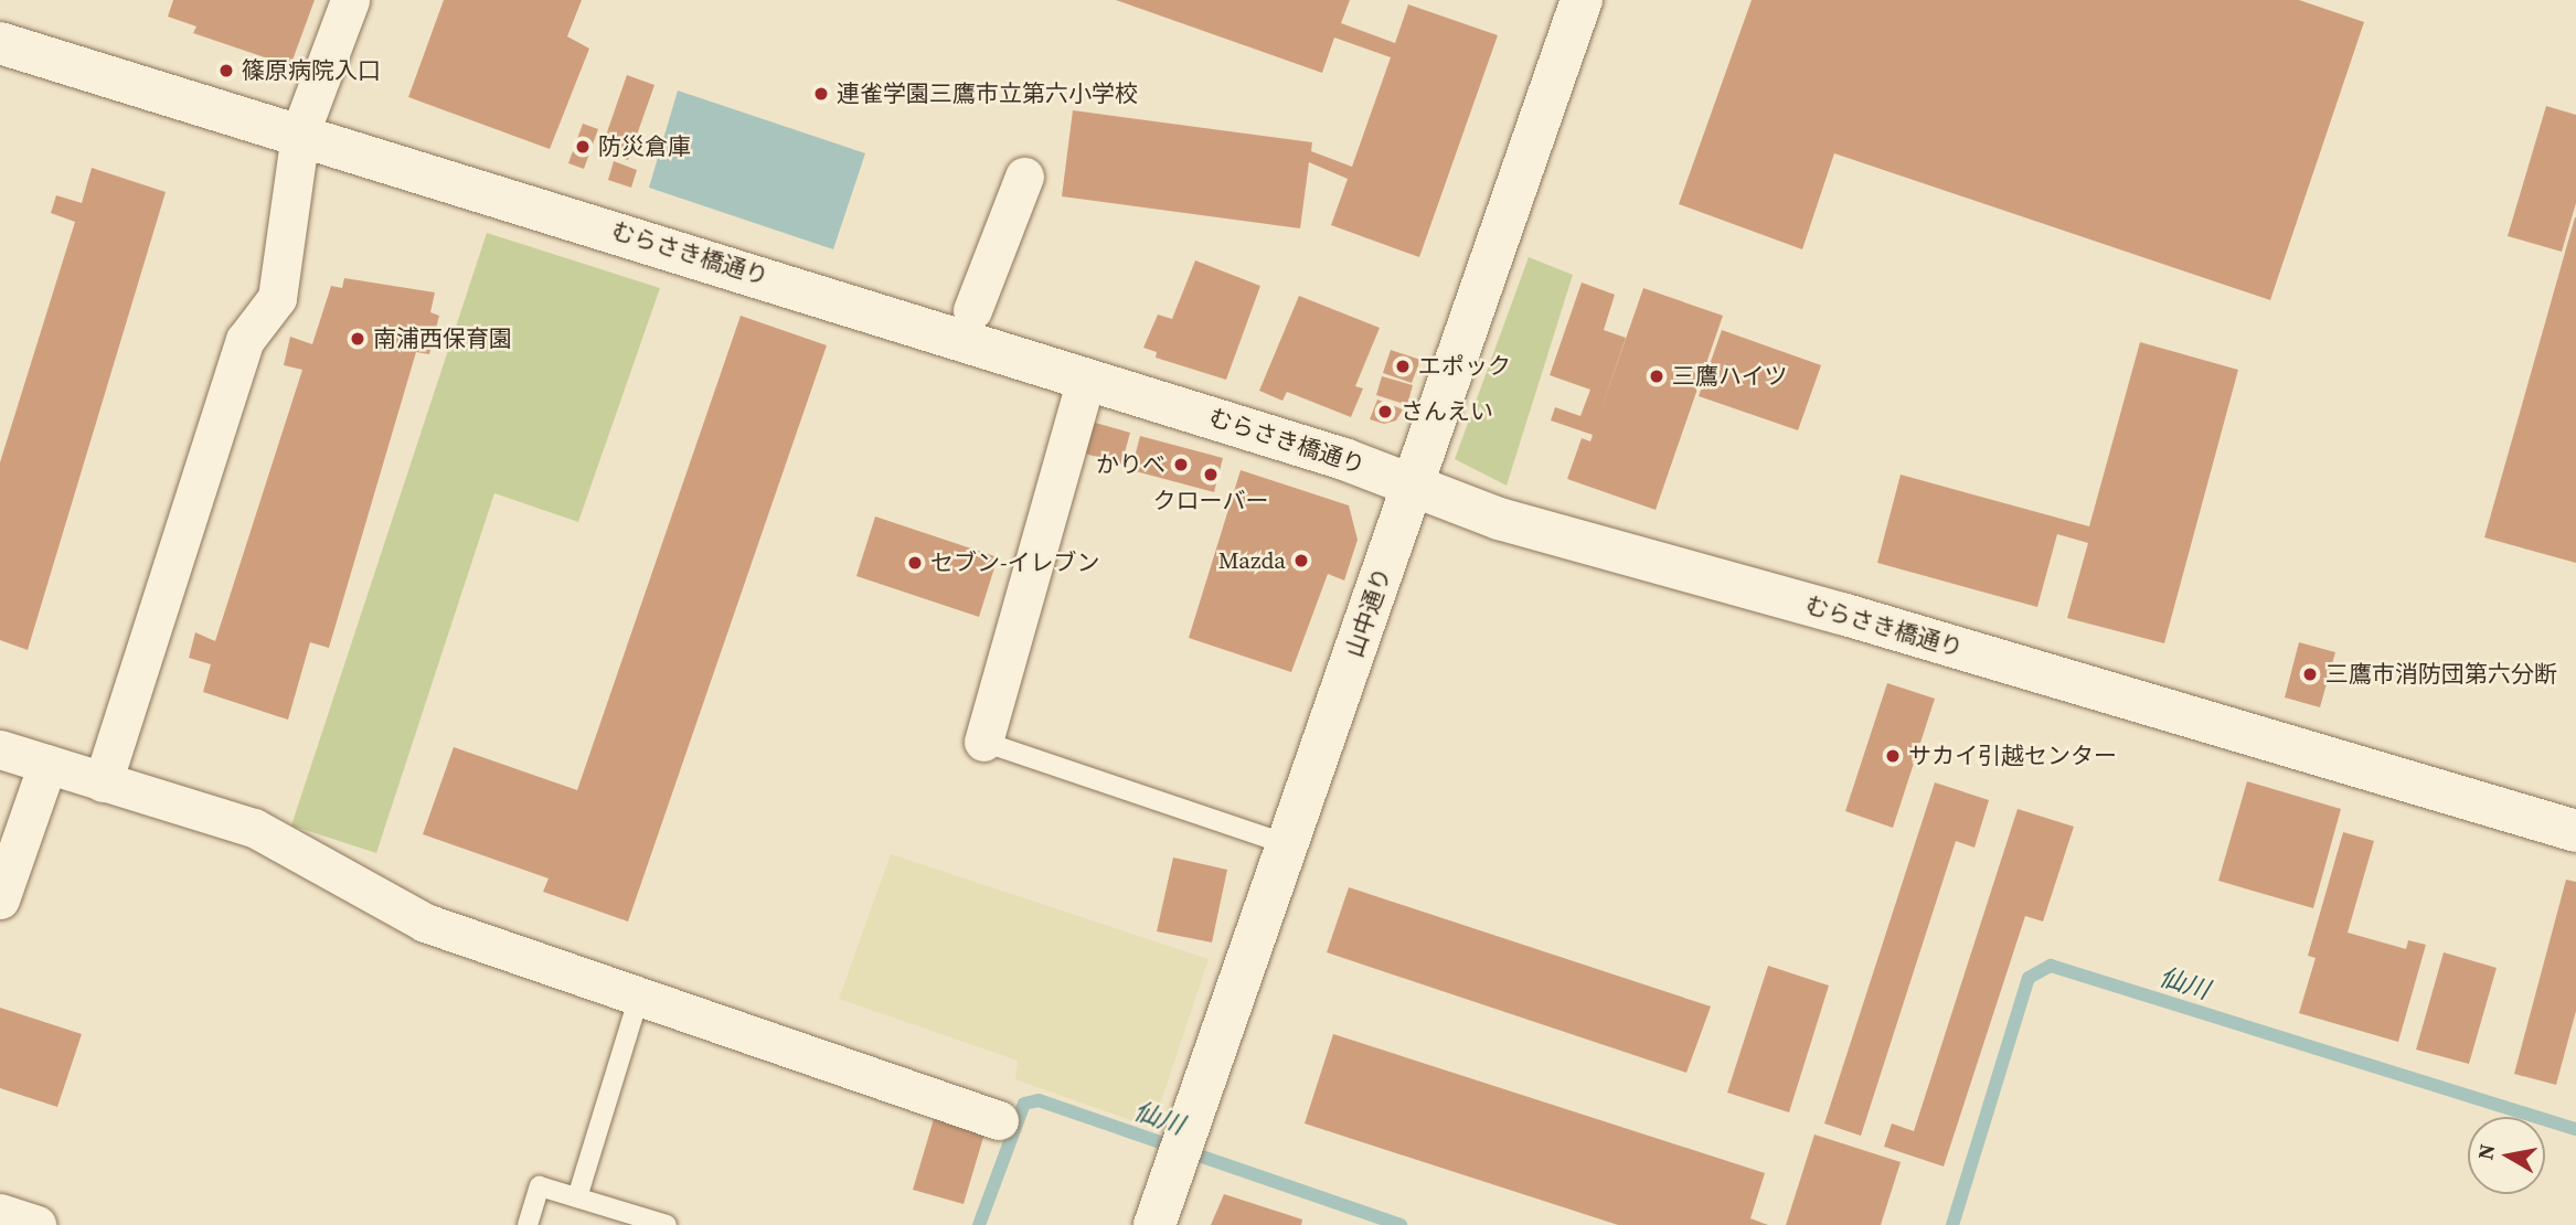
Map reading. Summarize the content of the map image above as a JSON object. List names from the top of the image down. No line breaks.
{"streets":{"street":["むらさき橋通り","山中通り"]},"crossings":[["むらさき橋通り","山中通り"]],"water":["仙川"],"places":["篠原病院入口","連雀学園三鷹市立第六小学校","防災倉庫","南浦西保育園","エポック","三鷹ハイツ","さんえい","かりべ","クローバー","Mazda","セブン-イレブン","三鷹市消防団第六分断","サカイ引越センター"],"north":"left"}
